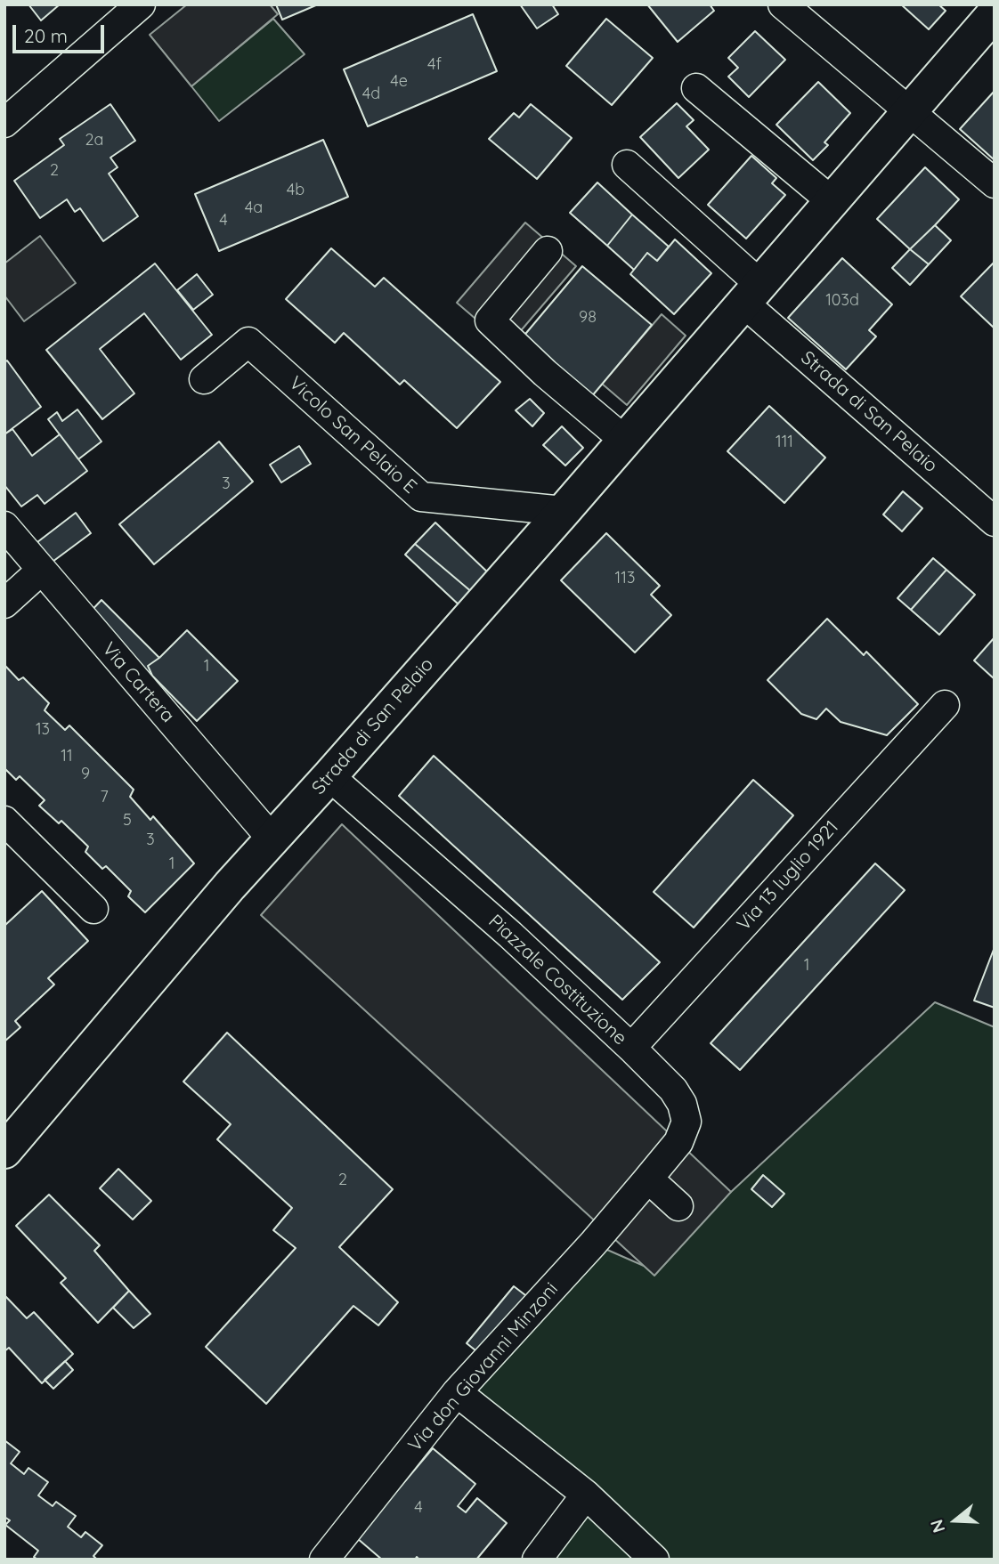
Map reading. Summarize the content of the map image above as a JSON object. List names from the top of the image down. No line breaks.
{"streets":{"main road":["Strada di San Pelaio"],"street":["Vicolo San Pelaio E","Via Cartera","Via 13 luglio 1921","Piazzale Costituzione","Via don Giovanni Minzoni"]},"crossings":[["Strada di San Pelaio","Vicolo San Pelaio E"],["Strada di San Pelaio","Via Cartera"],["Strada di San Pelaio","Piazzale Costituzione"],["Via 13 luglio 1921","Piazzale Costituzione"],["Piazzale Costituzione","Via don Giovanni Minzoni"]],"house_numbers":["4f","4e","4d","2a","2","4b","4a","4","103d","98","111","3","113","1","13","11","9","7","5","3","1","1","2","4"],"scale_bar":"20 m","north":"left"}
